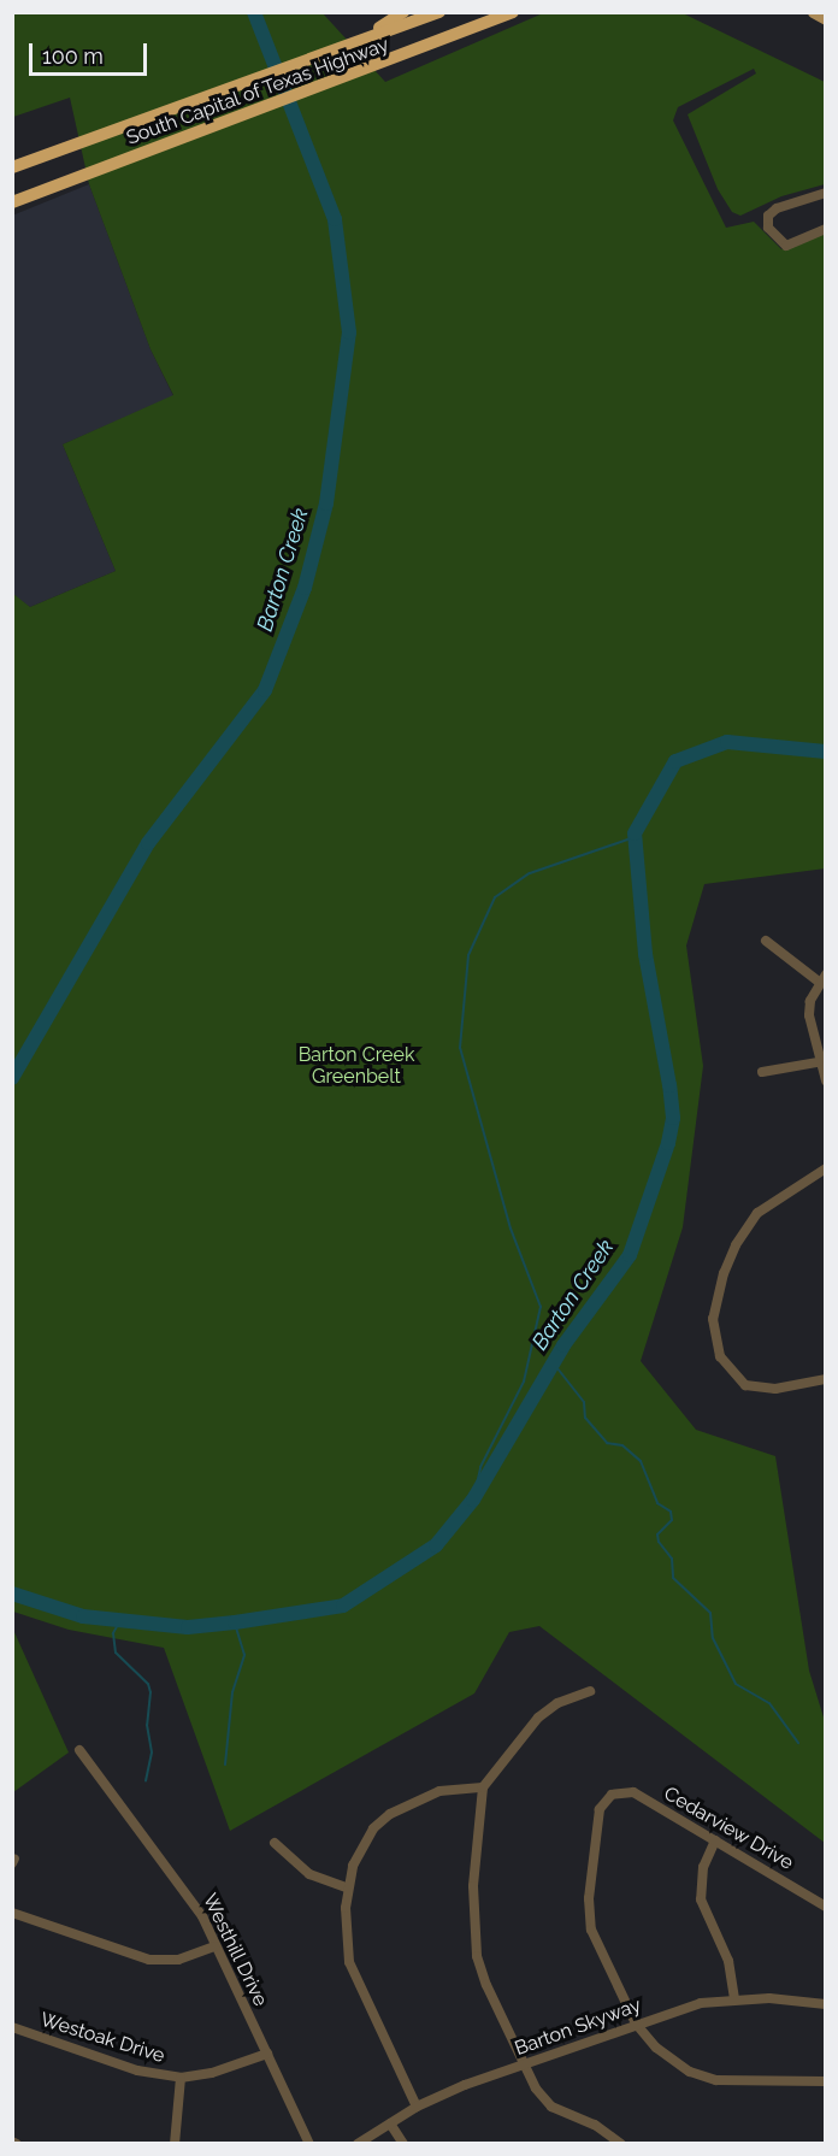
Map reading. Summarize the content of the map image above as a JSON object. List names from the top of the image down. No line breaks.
{"streets":{"highway":["South Capital of Texas Highway"],"street":["Cedarview Drive","Westhill Drive","Barton Skyway","Westoak Drive"]},"crossings":[["Cedarview Drive","Barton Skyway"],["Westhill Drive","Westoak Drive"]],"water":["Barton Creek"],"parks":["Barton Creek Greenbelt"],"scale_bar":"100 m"}
